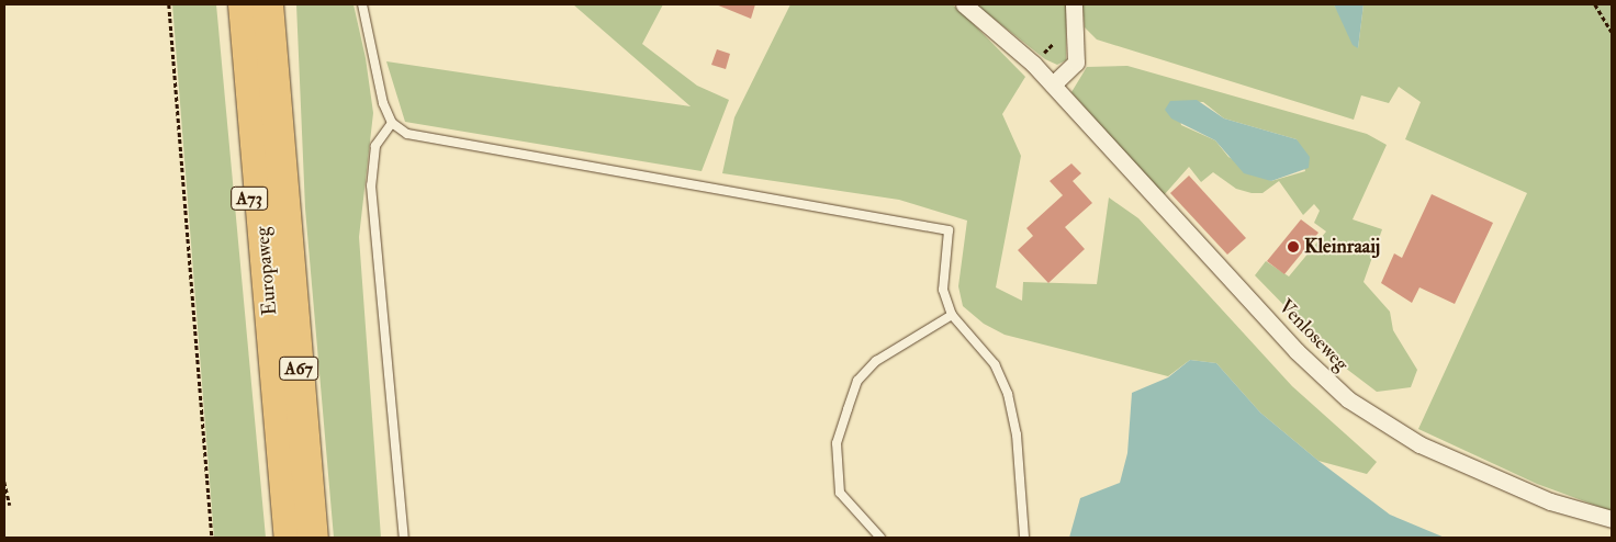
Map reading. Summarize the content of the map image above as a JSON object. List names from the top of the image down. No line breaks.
{"streets":{"highway":["A73","Europaweg","A67"],"street":["Venloseweg"]},"crossings":[["A73","Europaweg"]],"places":["Kleinraaij"]}
